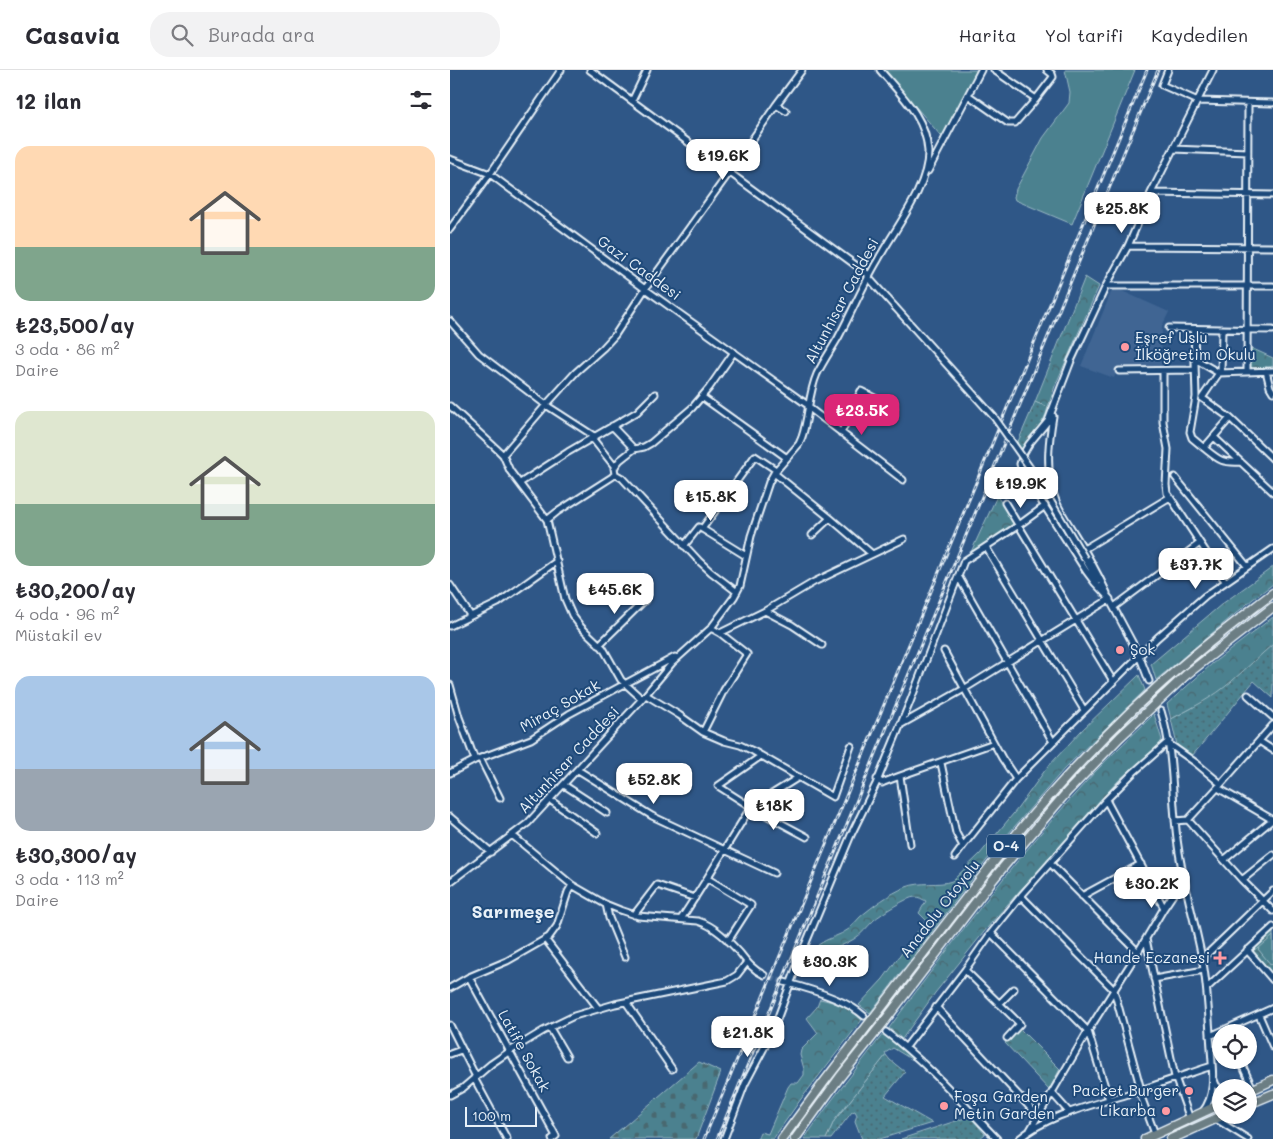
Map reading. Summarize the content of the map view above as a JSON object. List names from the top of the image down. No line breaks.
{"streets":{"highway":["O-4","Anadolu Otoyolu"],"street":["Gazi Caddesi","Altunhisar Caddesi","Miraç Sokak","Latife Sokak"]},"crossings":[["Gazi Caddesi","Altunhisar Caddesi"],["Altunhisar Caddesi","Miraç Sokak"]],"districts":["Sarımeşe"],"places":{"other":["Eşref Uslu İlköğretim Okulu","Şok","Packet Burger","Foşa Garden Metin Garden","Likarba"],"health":["Hande Eczanesi"]},"scale_bar":"100 m","page":{"header":"Casavia","search":"Burada ara","nav":["Harita","Yol tarifi","Kaydedilen"],"heading":"12 ilan","list":[{"name":"₺23,500/ay","note":"3 oda · 86 m² · Daire"},{"name":"₺30,200/ay","note":"4 oda · 96 m² · Müstakil ev"},{"name":"₺30,300/ay","note":"3 oda · 113 m² · Daire"}],"price":["₺19.6K","₺25.8K","₺23.5K","₺19.9K","₺15.8K","₺37.7K","₺45.6K","₺52.8K","₺18K","₺30.2K","₺30.3K","₺21.8K"],"scale":"100 m"}}
